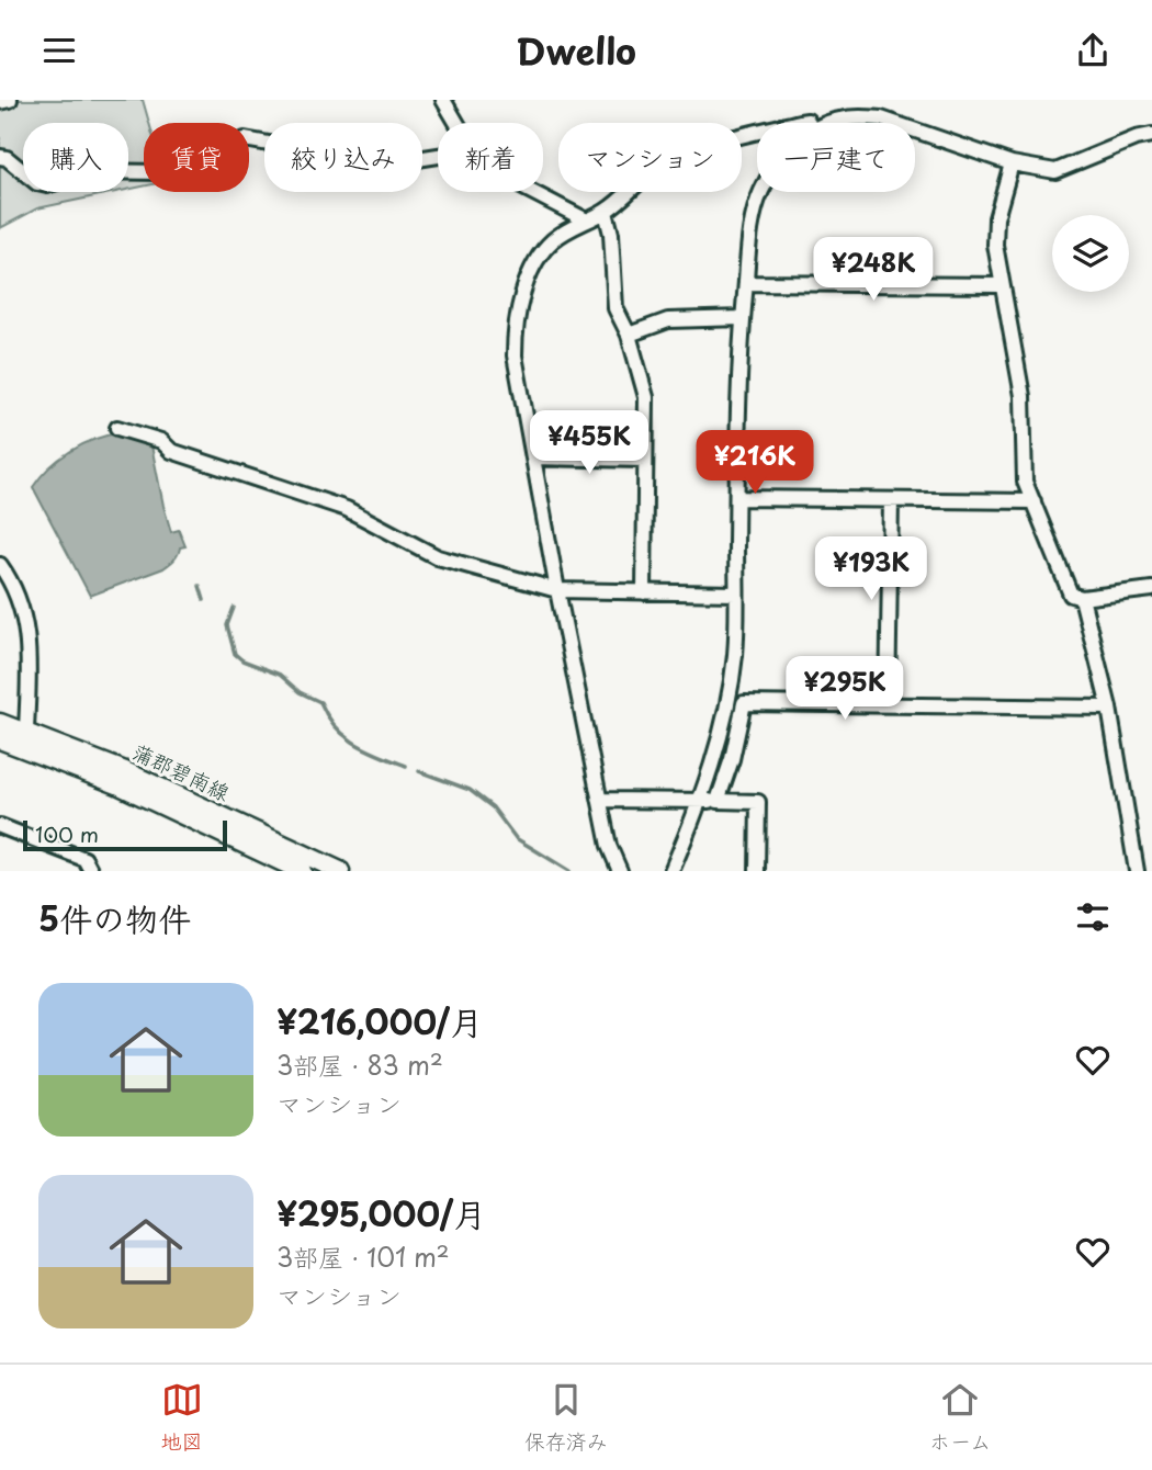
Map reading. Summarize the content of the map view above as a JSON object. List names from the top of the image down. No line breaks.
{"streets":{"main road":["蒲郡碧南線"]},"scale_bar":"100 m","page":{"header":"Dwello","chip":["購入","賃貸","絞り込み","新着","マンション","一戸建て"],"price":["¥248K","¥455K","¥216K","¥193K","¥295K"],"scale":"100 m","heading":"5件の物件","list":[{"name":"¥216,000/月","note":"3部屋 · 83 m² · マンション"},{"name":"¥295,000/月","note":"3部屋 · 101 m² · マンション"}],"tabs":["地図","保存済み","ホーム"]}}
